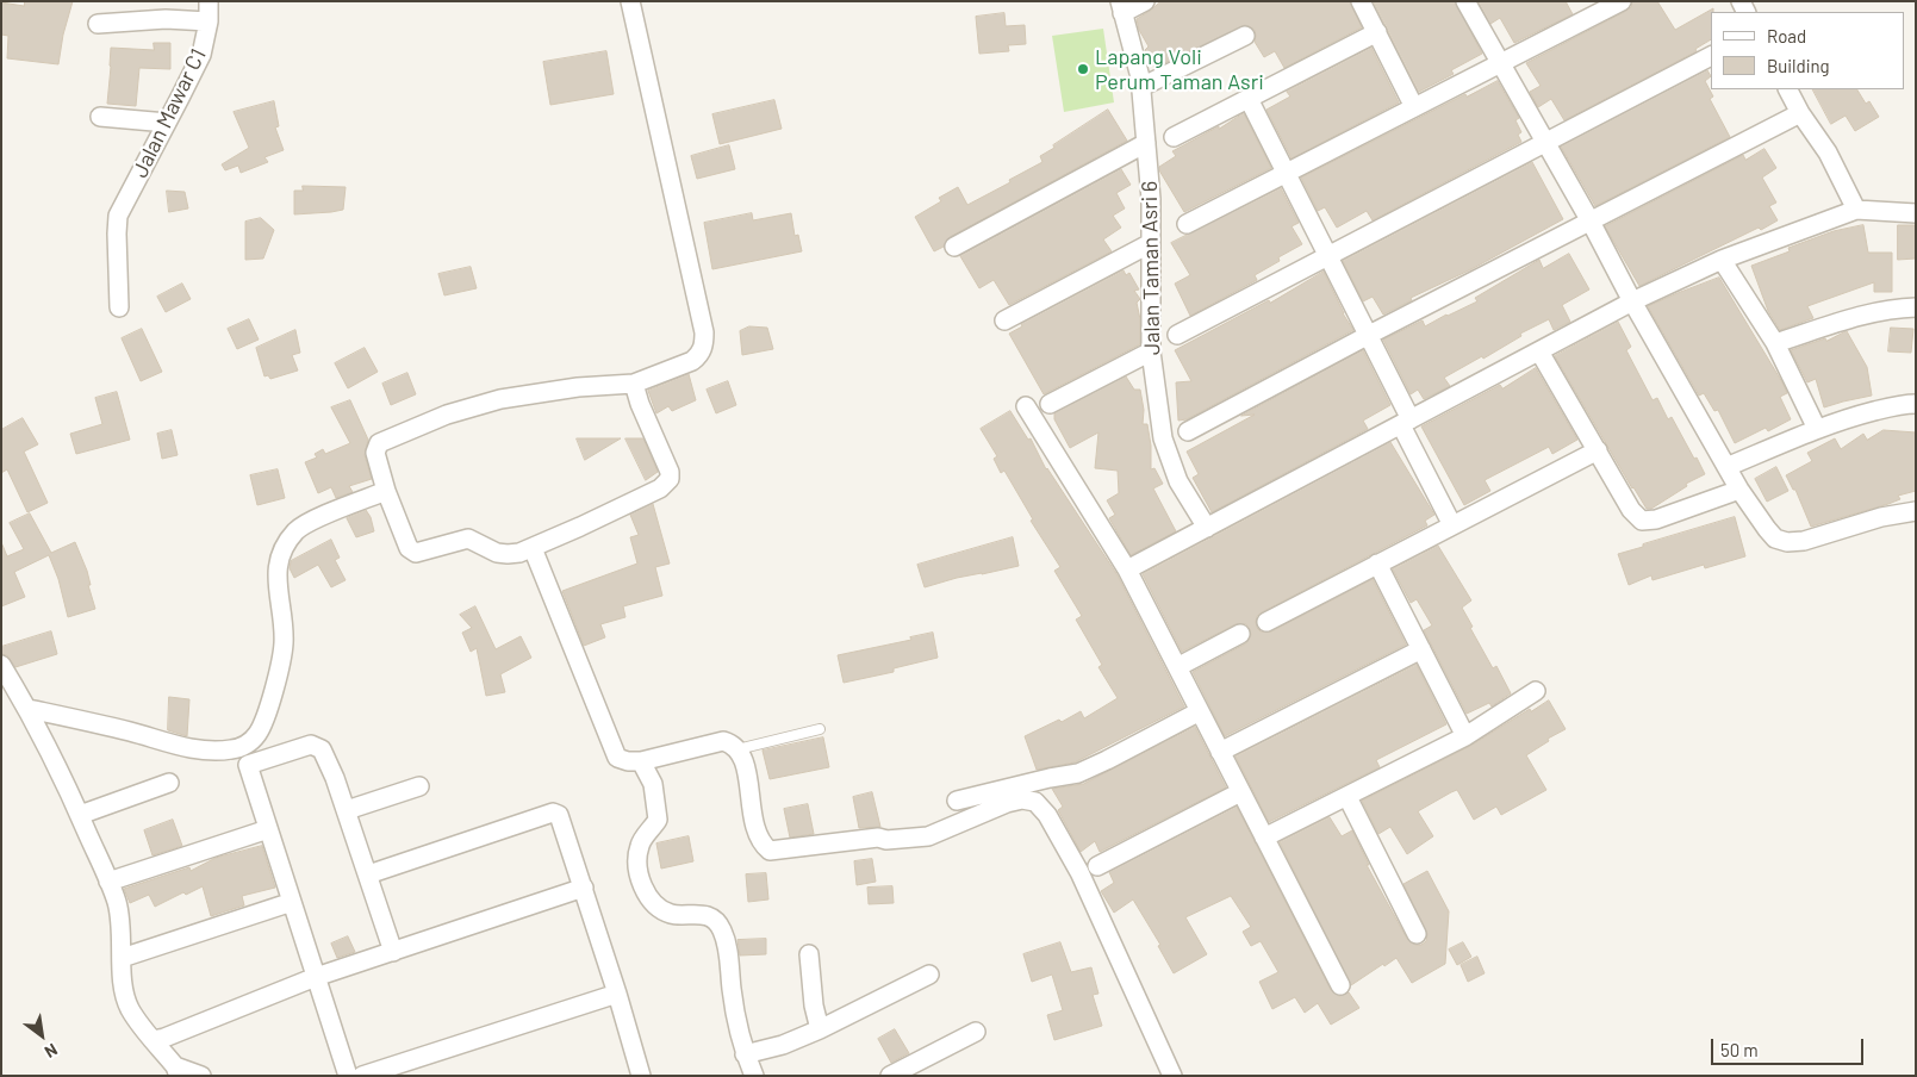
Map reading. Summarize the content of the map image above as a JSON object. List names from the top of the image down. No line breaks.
{"streets":{"street":["Jalan Mawar C1","Jalan Taman Asri 6"]},"places":["Lapang Voli Perum Taman Asri"],"legend":["Road","Building"],"scale_bar":"50 m","north":"bottom right"}
